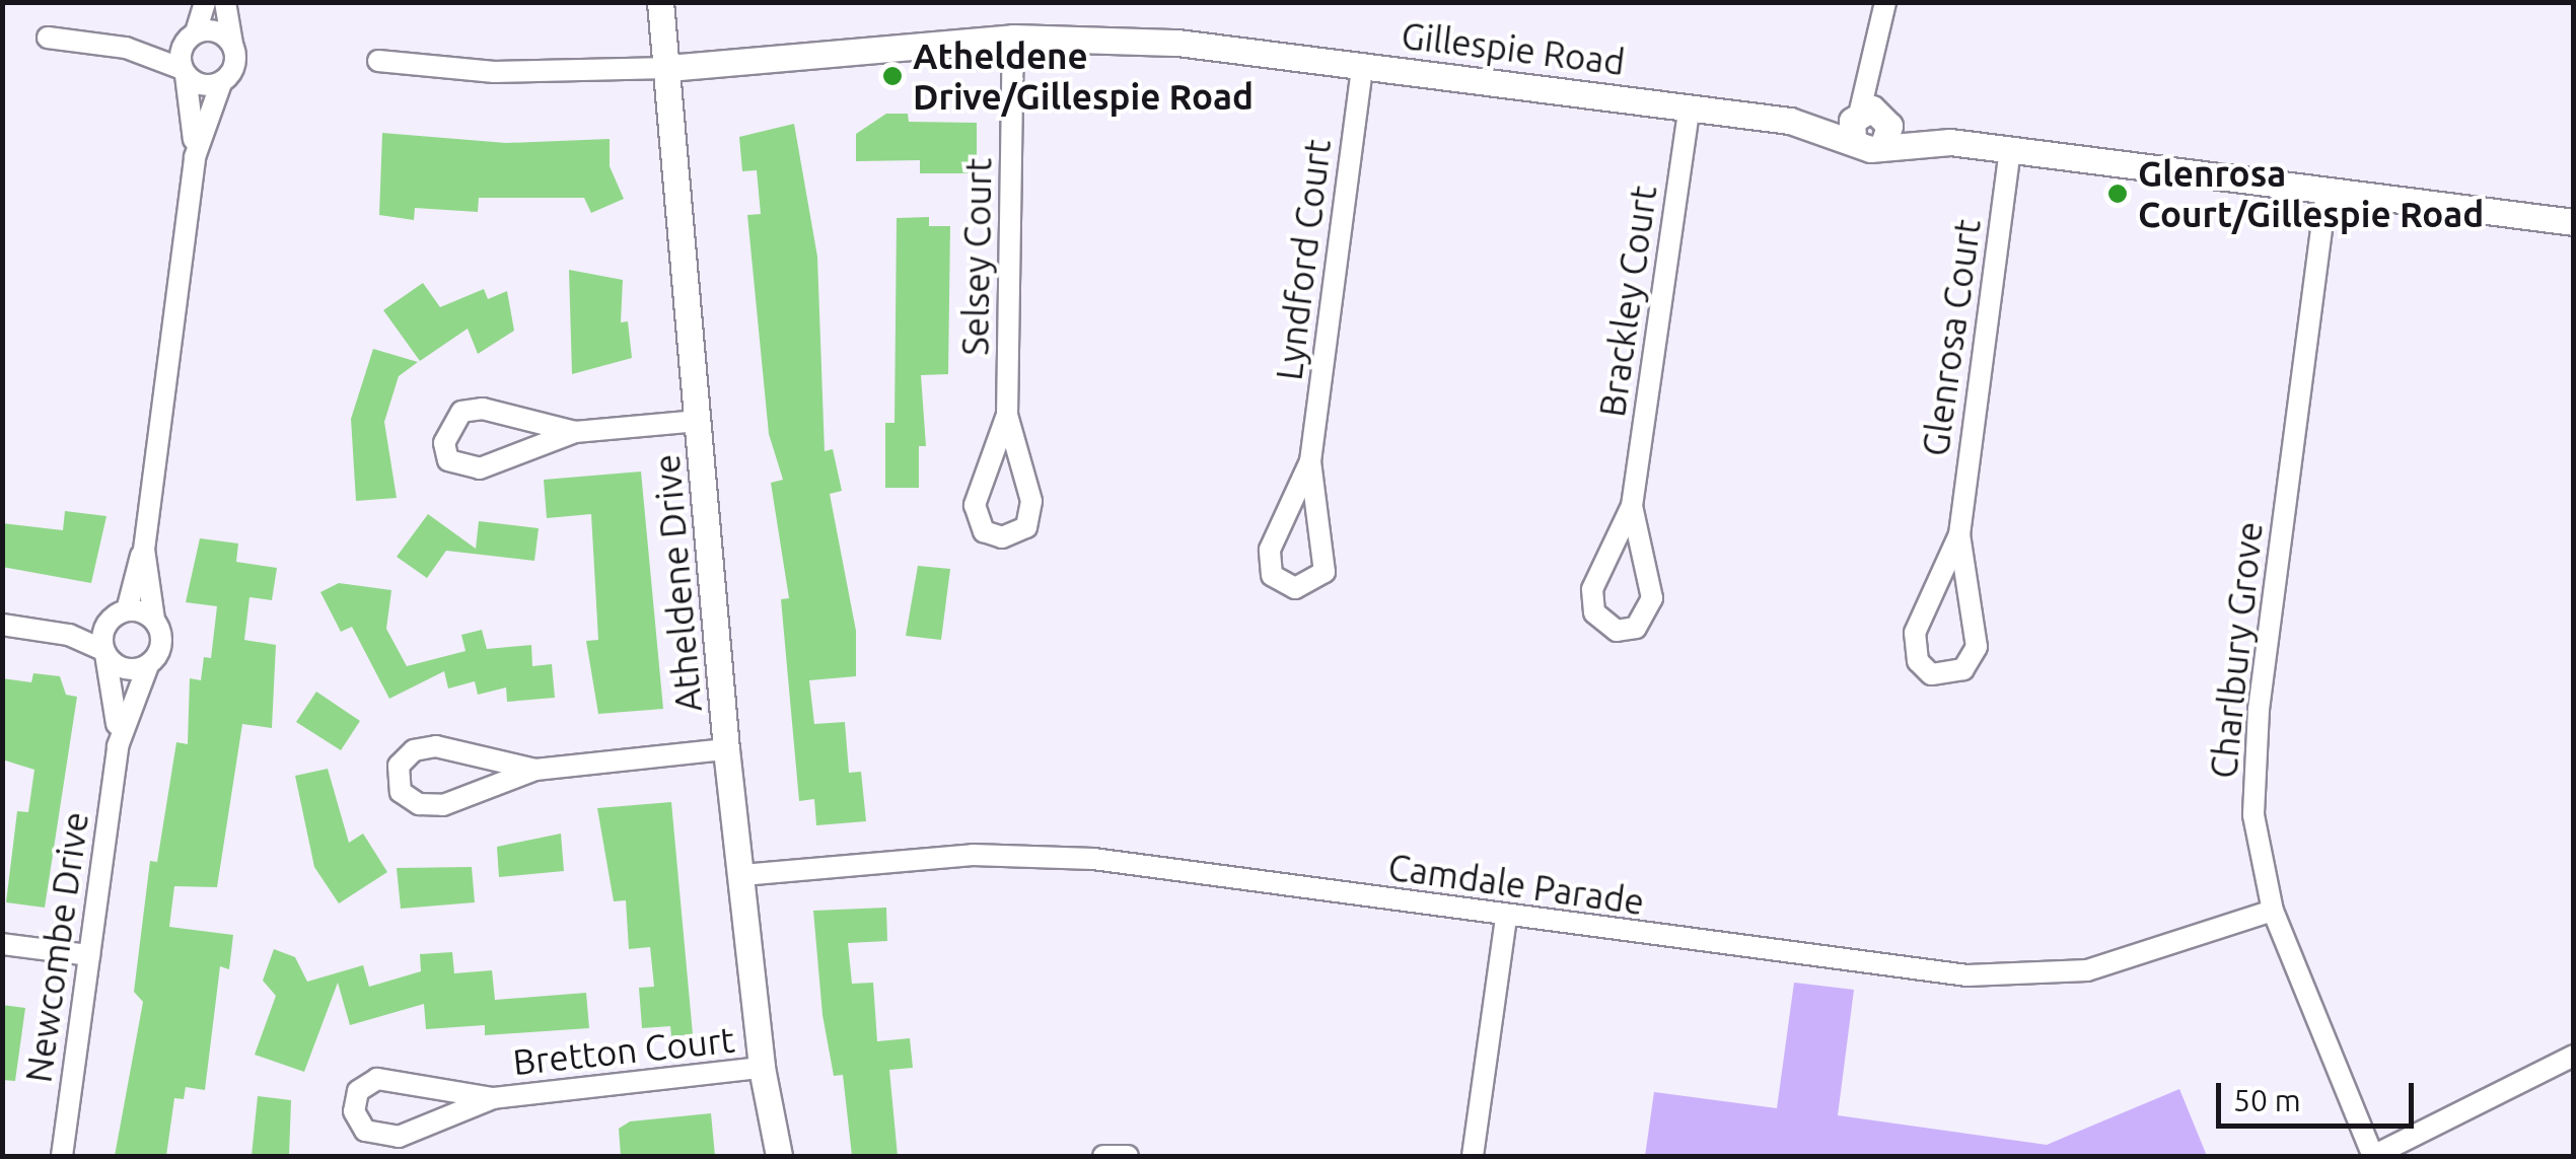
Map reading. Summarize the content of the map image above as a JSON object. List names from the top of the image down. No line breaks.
{"streets":{"street":["Gillespie Road","Selsey Court","Lyndford Court","Brackley Court","Glenrosa Court","Atheldene Drive","Charlbury Grove","Camdale Parade","Newcombe Drive","Bretton Court"]},"crossings":[["Gillespie Road","Selsey Court"],["Gillespie Road","Lyndford Court"],["Gillespie Road","Brackley Court"],["Gillespie Road","Glenrosa Court"],["Gillespie Road","Atheldene Drive"],["Gillespie Road","Charlbury Grove"],["Atheldene Drive","Camdale Parade"],["Atheldene Drive","Bretton Court"],["Charlbury Grove","Camdale Parade"]],"places":["Atheldene Drive/Gillespie Road","Glenrosa Court/Gillespie Road"],"scale_bar":"50 m"}
